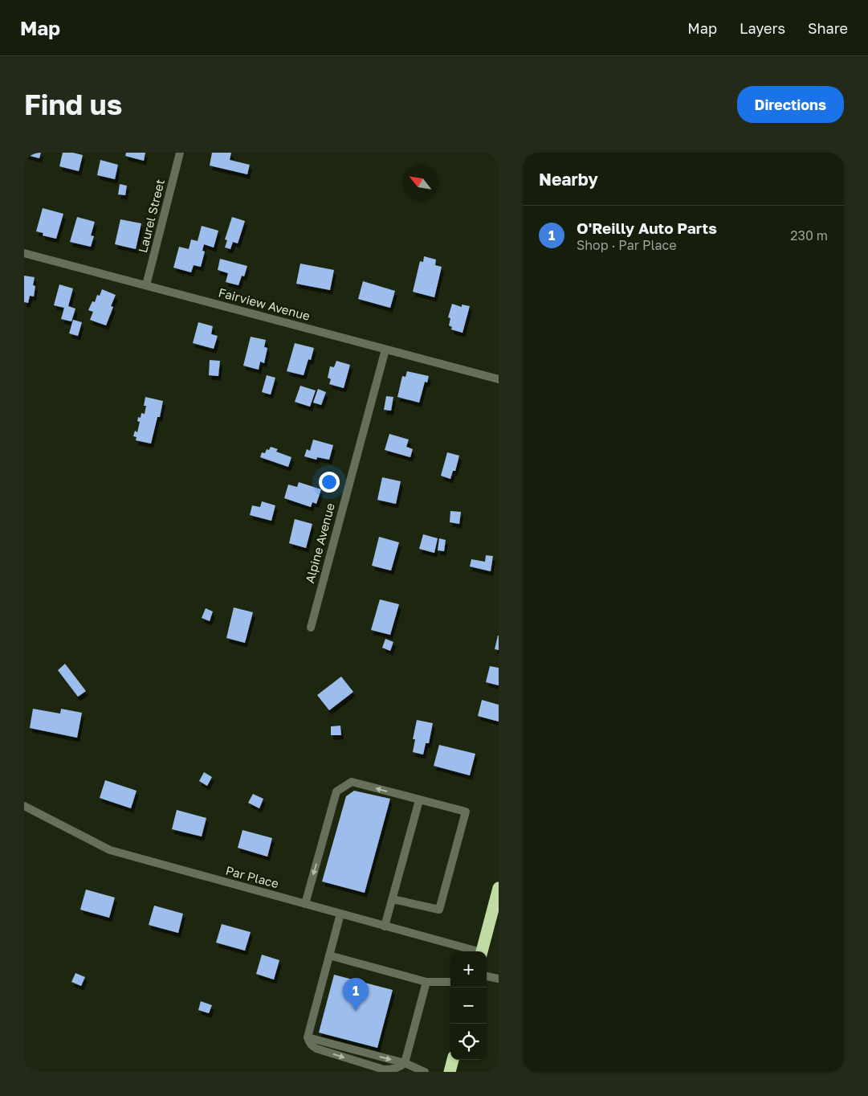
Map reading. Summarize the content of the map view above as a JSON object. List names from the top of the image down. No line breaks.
{"streets":{"street":["Laurel Street","Fairview Avenue","Alpine Avenue","Par Place"]},"crossings":[["Laurel Street","Fairview Avenue"],["Fairview Avenue","Alpine Avenue"]],"north":"top left","page":{"header":"Map","nav":["Map","Layers","Share"],"buttons":"Directions","title":"Find us","heading":"Nearby","list":[{"mark":"1","name":"O'Reilly Auto Parts","note":"Shop · Par Place","value":"230 m"}],"map_buttons":["+","−"],"pins":"1"}}
